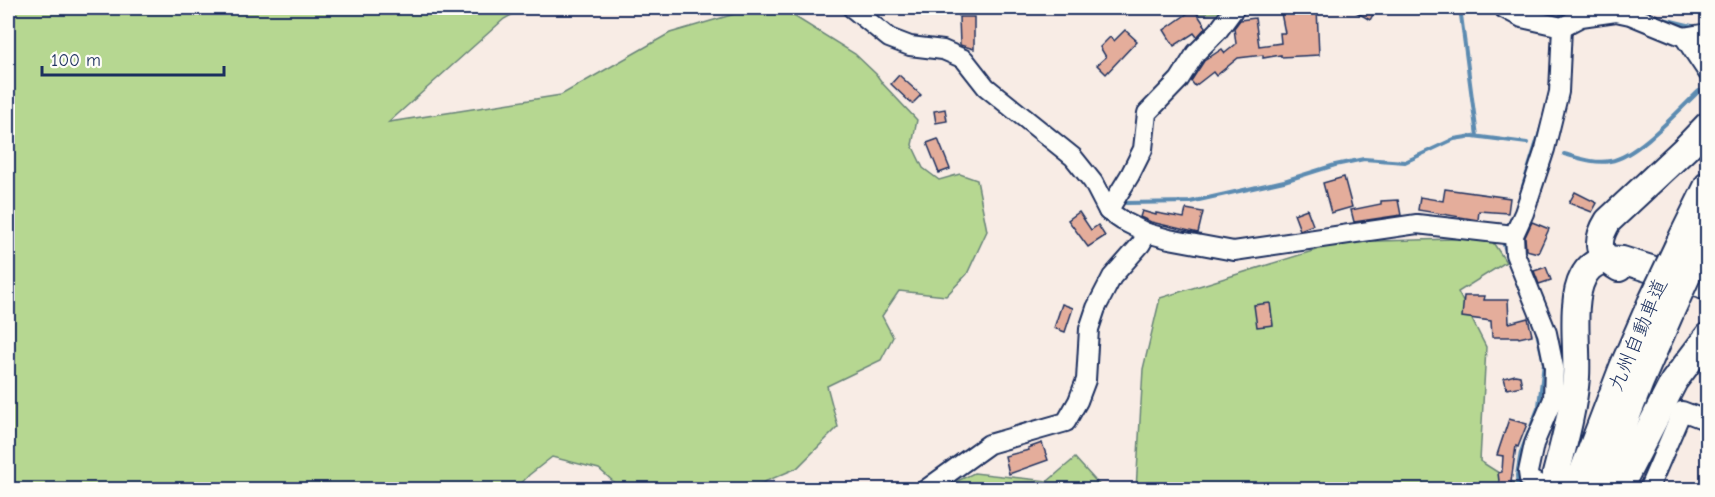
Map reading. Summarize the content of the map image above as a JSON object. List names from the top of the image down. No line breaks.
{"streets":{"highway":["九州自動車道"]},"scale_bar":"100 m"}
